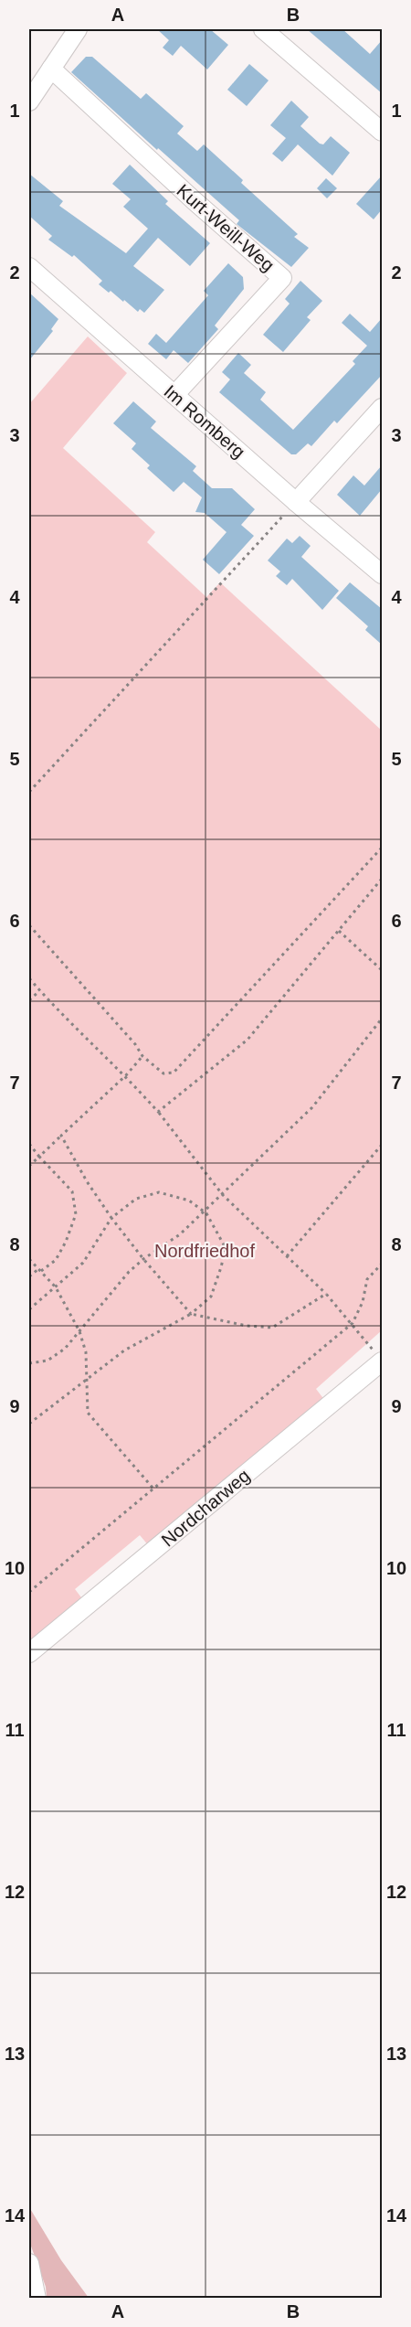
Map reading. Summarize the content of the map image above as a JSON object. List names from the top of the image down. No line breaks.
{"streets":{"street":["Kurt-Weill-Weg","Im Romberg","Nordcharweg"]},"crossings":[["Kurt-Weill-Weg","Im Romberg"]],"parks":["Nordfriedhof"],"grid":{"columns":["A","B"],"rows":["1","2","3","4","5","6","7","8","9","10","11","12","13","14"]}}
